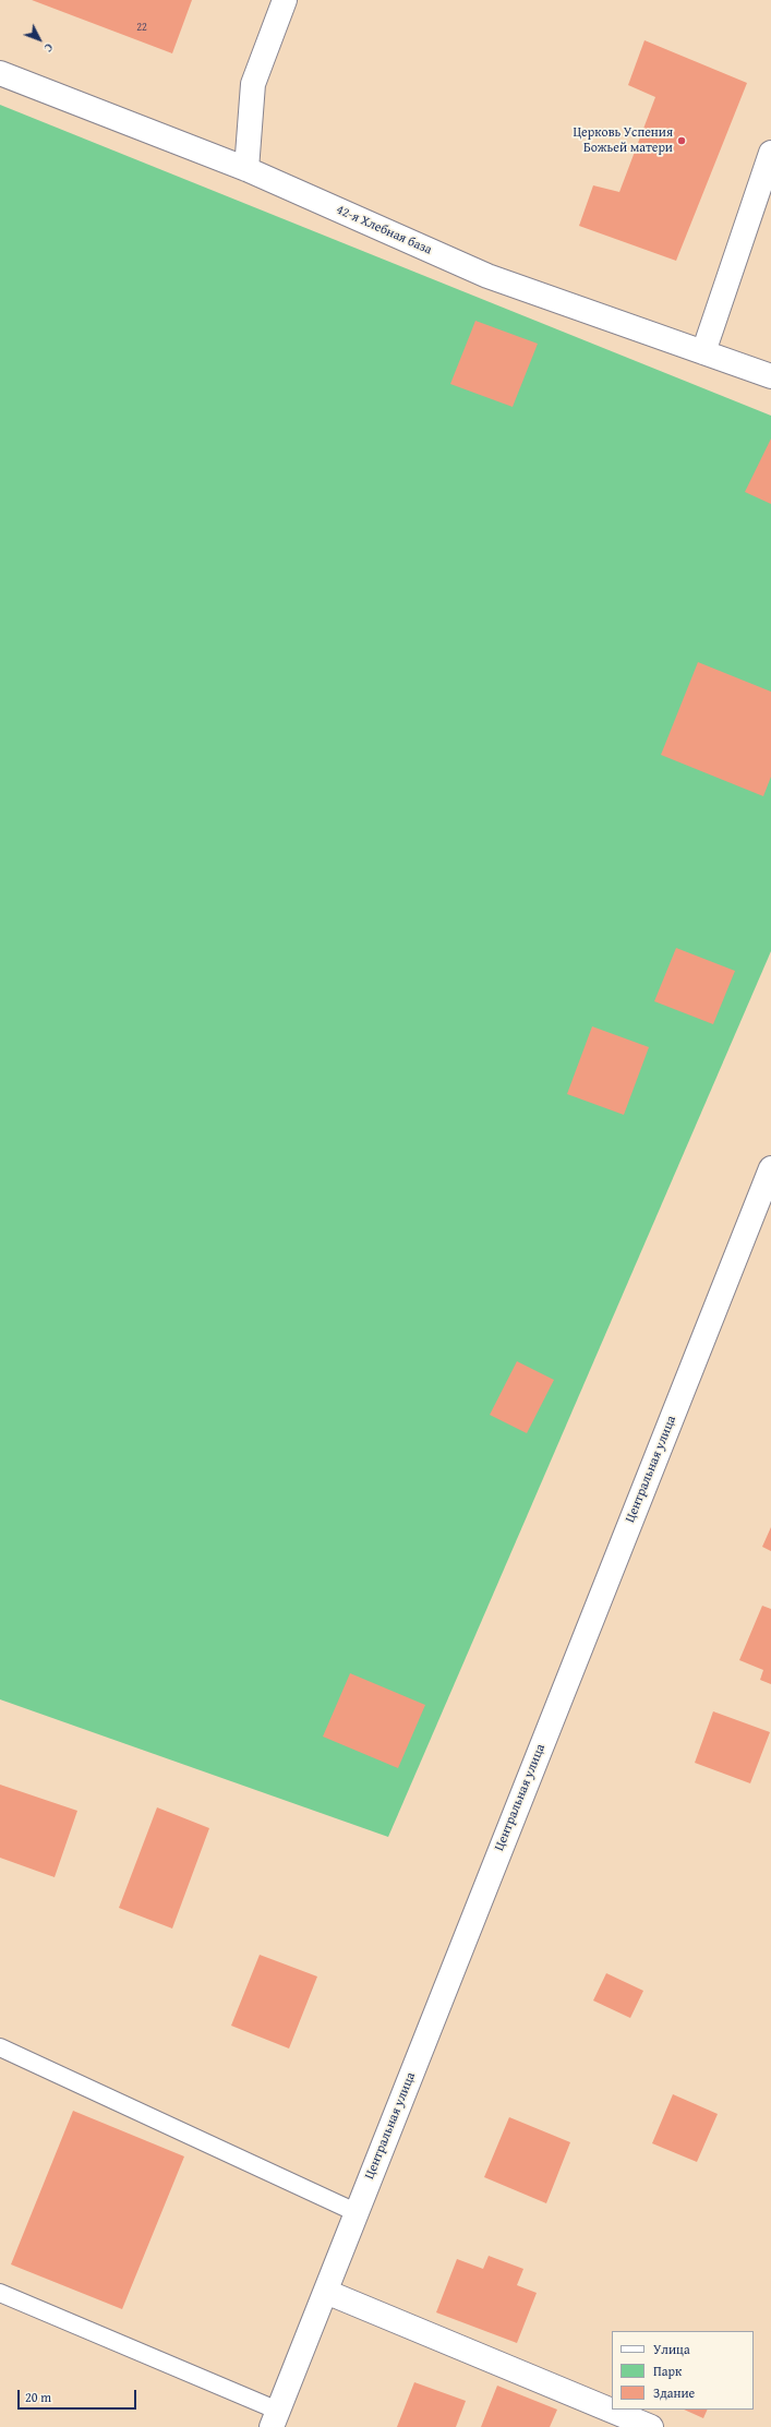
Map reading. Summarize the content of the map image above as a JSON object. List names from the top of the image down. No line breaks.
{"streets":{"street":["42-я Хлебная база","Центральная улица"]},"places":["Церковь Успения Божьей матери"],"house_numbers":["22"],"legend":["Улица","Парк","Здание"],"scale_bar":"20 m","north":"bottom right"}
